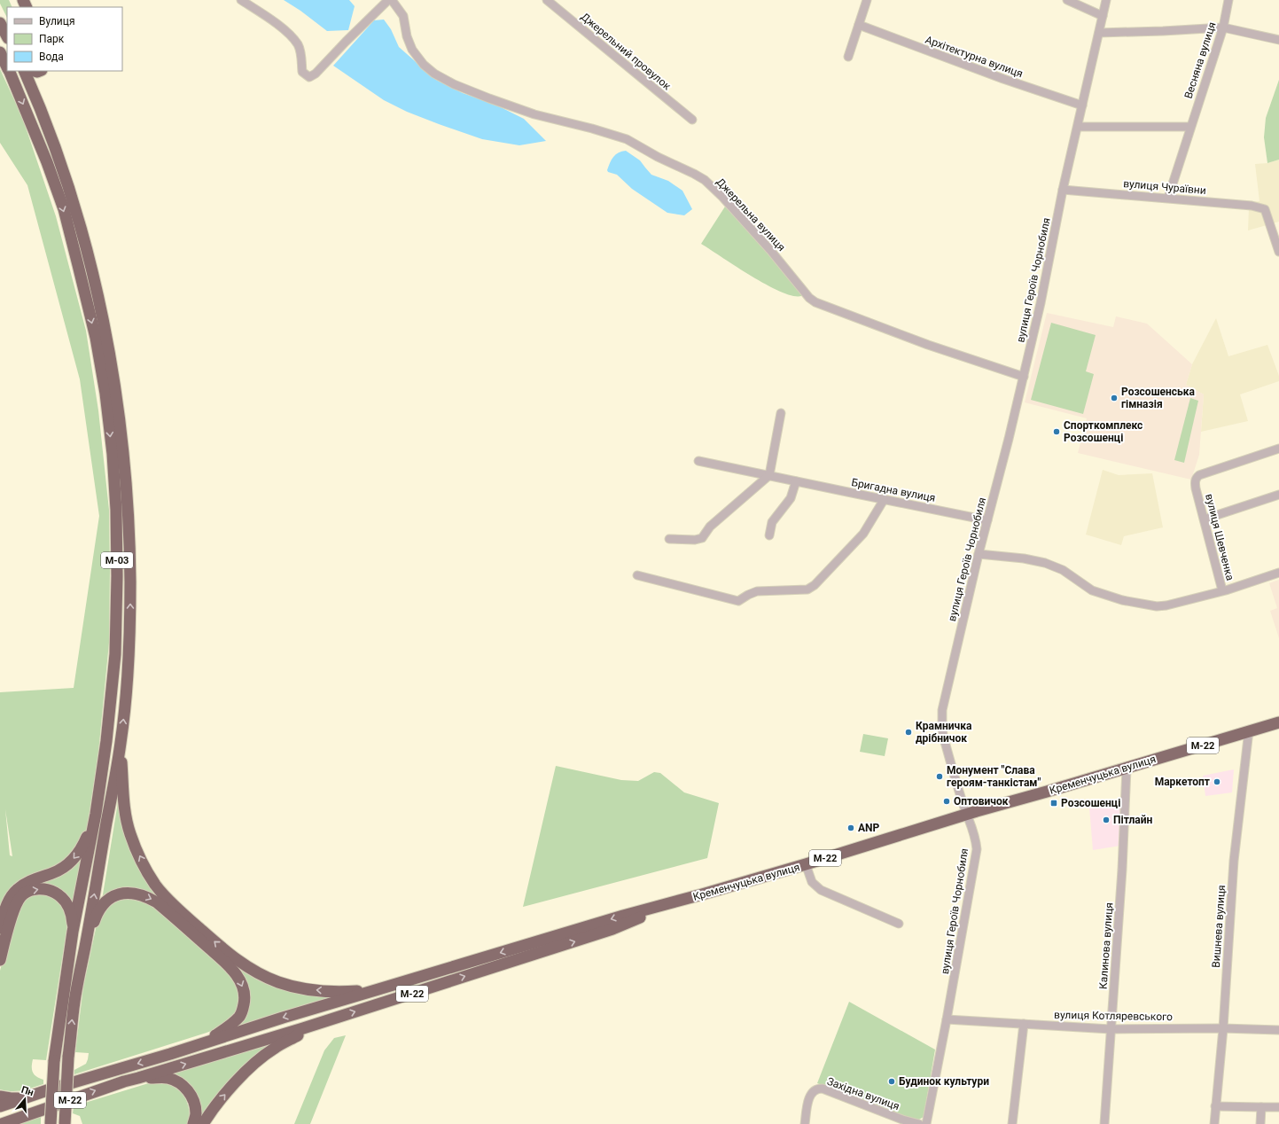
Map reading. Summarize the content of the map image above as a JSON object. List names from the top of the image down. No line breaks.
{"streets":{"highway":["М-03","М-22","Кременчуцька вулиця"],"street":["Джерельний провулок","Архітектурна вулиця","Весняна вулиця","вулиця Чураївни","Джерельна вулиця","вулиця Героїв Чорнобиля","Бригадна вулиця","вулиця Шевченка","Вишнева вулиця","Калинова вулиця","вулиця Котляревського","Західна вулиця"]},"crossings":[["Архітектурна вулиця","вулиця Героїв Чорнобиля"],["Весняна вулиця","вулиця Чураївни"],["вулиця Чураївни","вулиця Героїв Чорнобиля"],["Джерельна вулиця","вулиця Героїв Чорнобиля"],["вулиця Героїв Чорнобиля","Бригадна вулиця"],["вулиця Героїв Чорнобиля","вулиця Шевченка"],["вулиця Героїв Чорнобиля","Кременчуцька вулиця"],["вулиця Героїв Чорнобиля","вулиця Котляревського"],["М-22","Кременчуцька вулиця"],["Кременчуцька вулиця","Вишнева вулиця"],["Кременчуцька вулиця","Калинова вулиця"],["Вишнева вулиця","вулиця Котляревського"],["Калинова вулиця","вулиця Котляревського"]],"places":{"other":["Розсошенська гімназія","Спорткомплекс Розсошенці","Крамничка дрібничок","Монумент \"Слава героям-танкістам\"","Маркетопт","Оптовичок","Пітлайн","ANP","Будинок культури"],"transit":["Розсошенці"]},"legend":["Вулиця","Парк","Вода"],"north":"top"}
